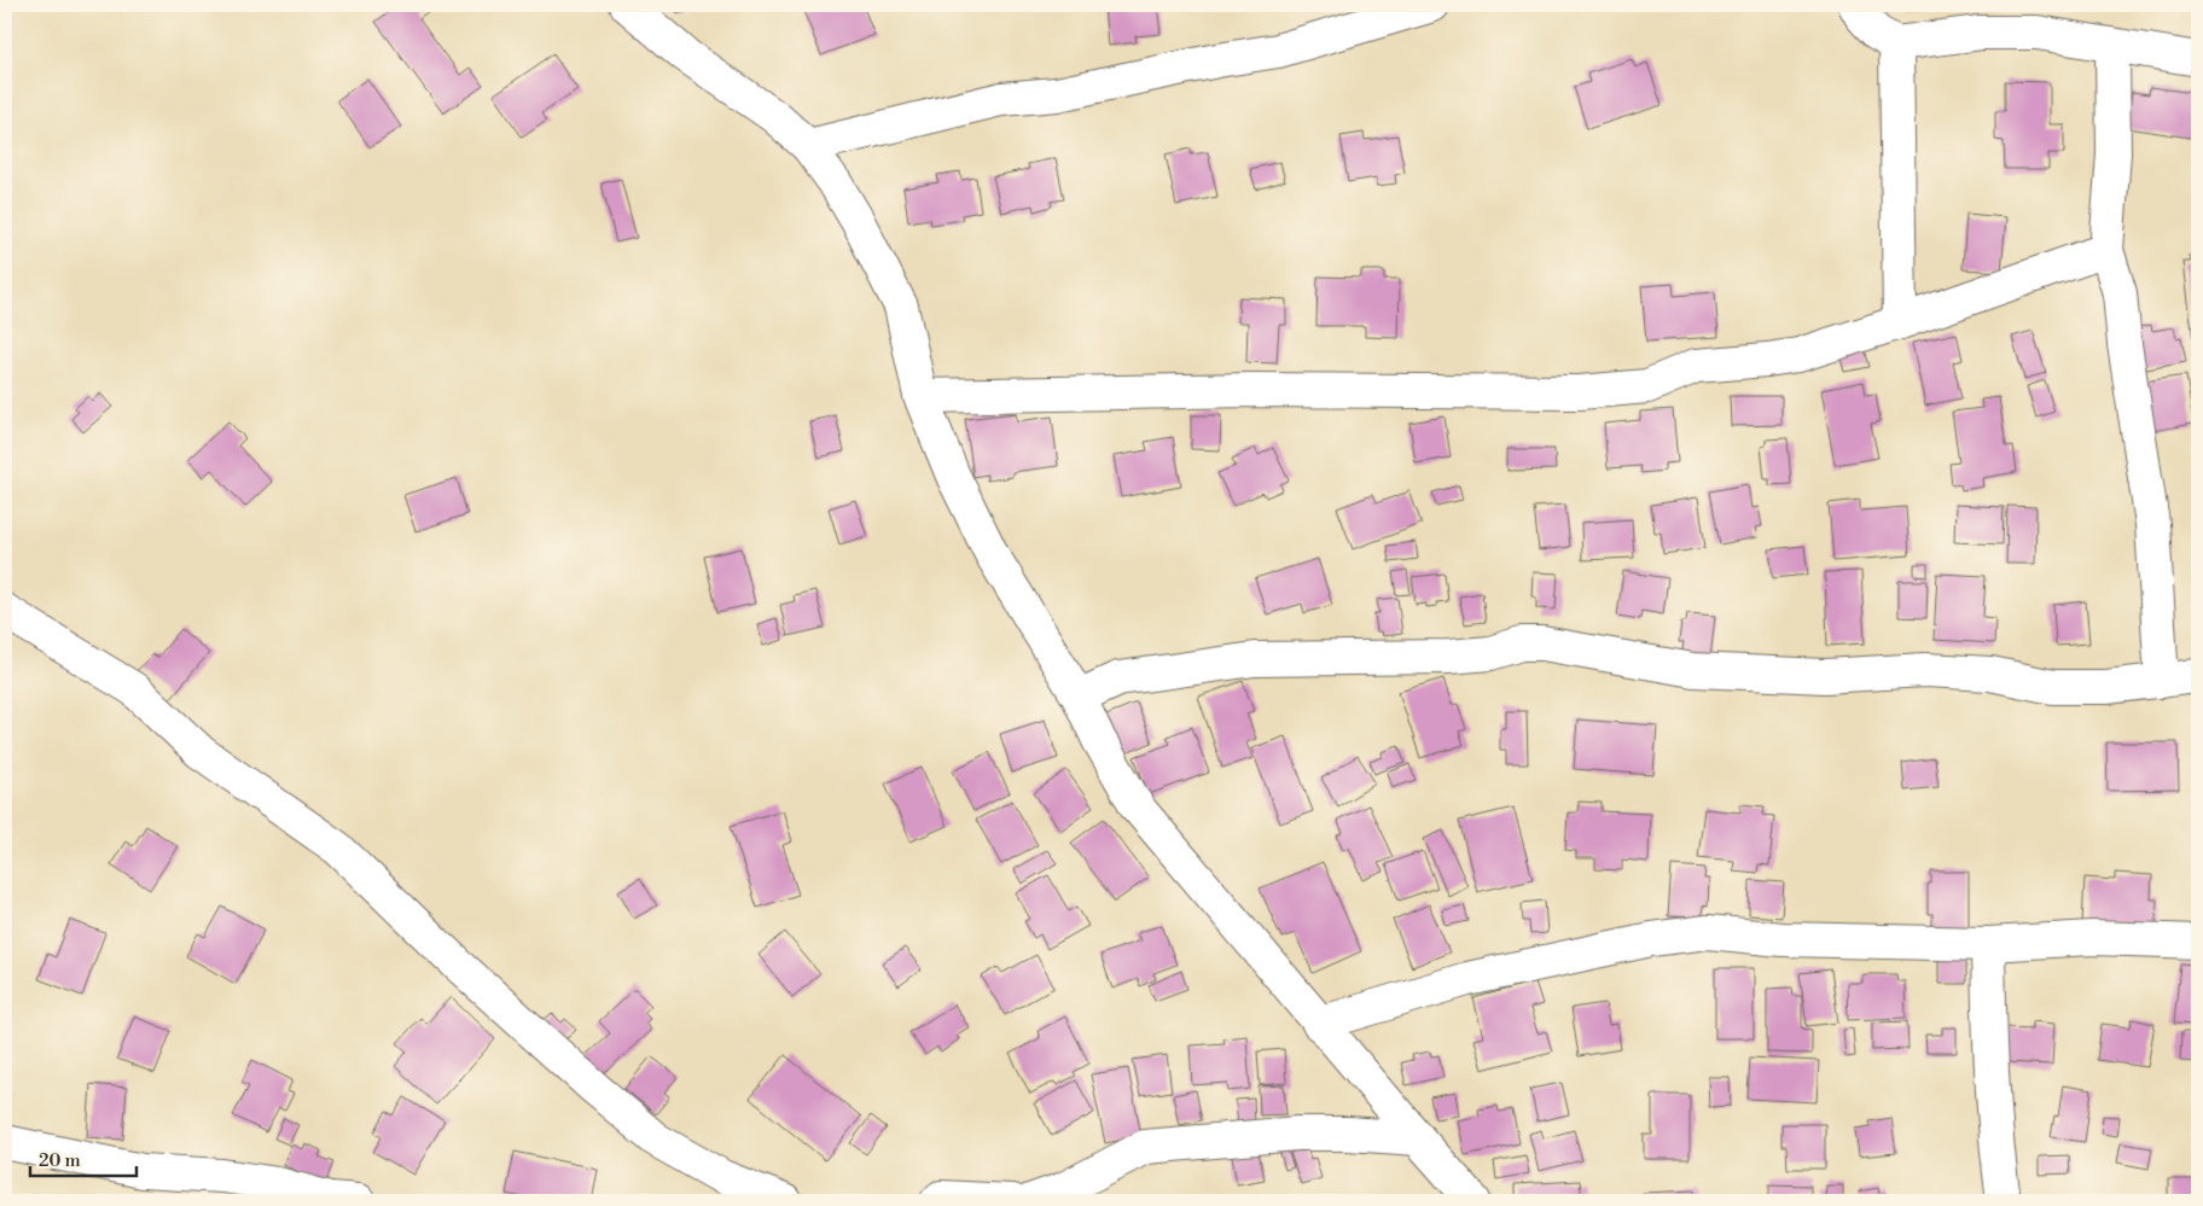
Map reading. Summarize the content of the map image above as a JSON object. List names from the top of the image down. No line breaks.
{"scale_bar":"20 m"}
